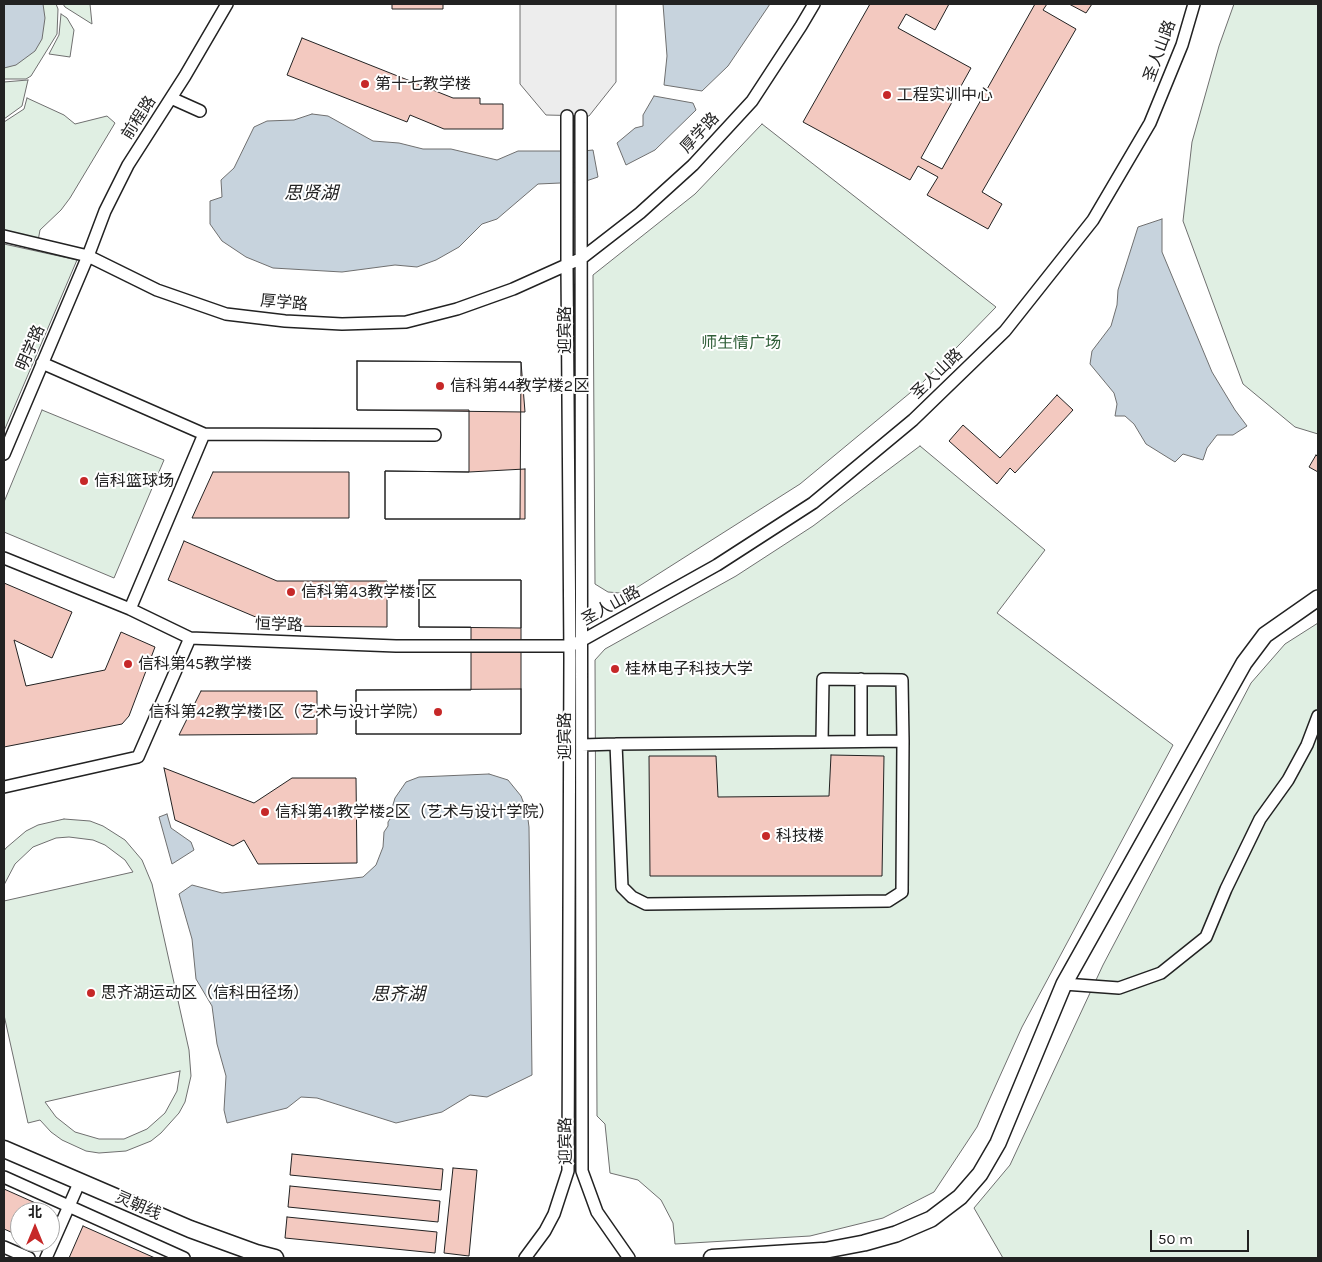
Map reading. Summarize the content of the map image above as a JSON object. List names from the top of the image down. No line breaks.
{"streets":{"main road":["灵朝线"],"street":["圣人山路","前程路","厚学路","迎宾路","明学路","恒学路"]},"crossings":[["圣人山路","迎宾路"],["圣人山路","恒学路"],["前程路","厚学路"],["前程路","明学路"],["厚学路","迎宾路"],["厚学路","明学路"],["迎宾路","恒学路"]],"water":["思贤湖","思齐湖"],"parks":["师生情广场"],"places":["第十七教学楼","工程实训中心","信科第44教学楼2区","信科篮球场","信科第43教学楼1区","信科第45教学楼","桂林电子科技大学","信科第42教学楼1区（艺术与设计学院）","信科第41教学楼2区（艺术与设计学院）","科技楼","思齐湖运动区（信科田径场）"],"scale_bar":"50 m","north":"top"}
